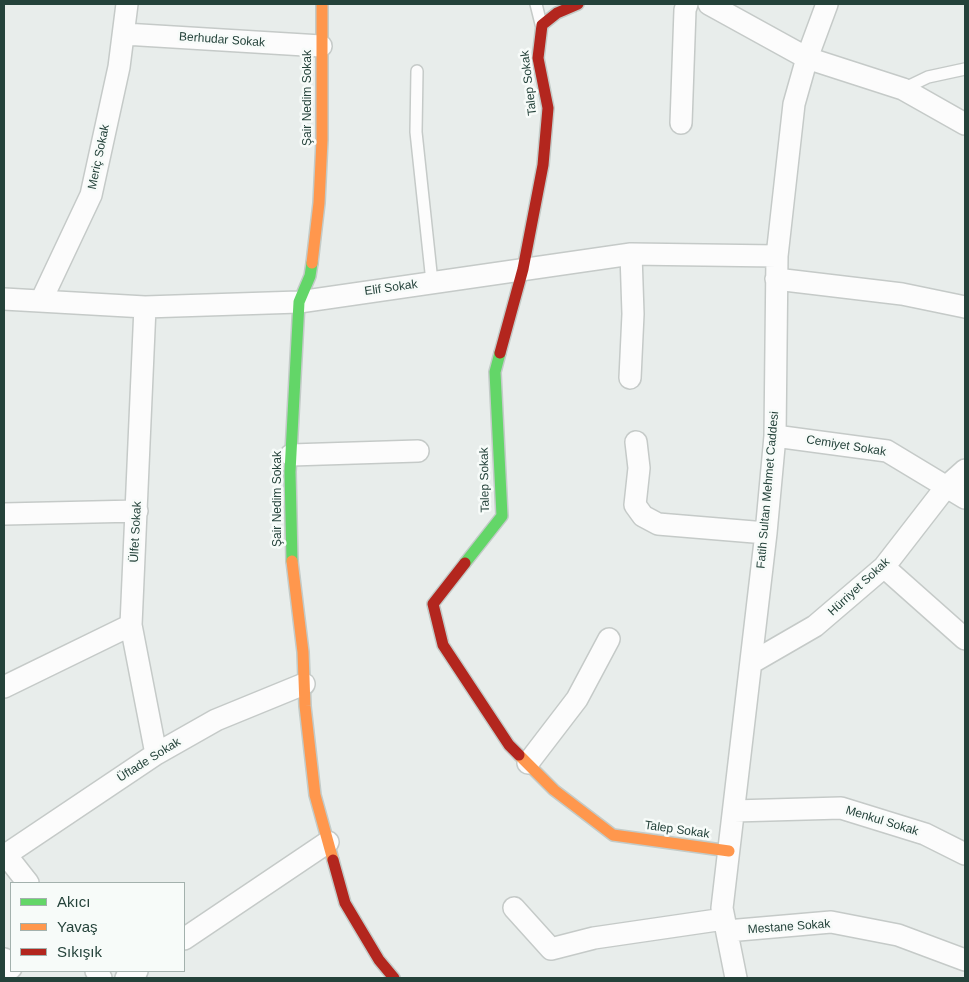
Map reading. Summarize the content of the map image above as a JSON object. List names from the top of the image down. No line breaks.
{"streets":{"street":["Berhudar Sokak","Talep Sokak","Şair Nedim Sokak","Meriç Sokak","Elif Sokak","Cemiyet Sokak","Fatih Sultan Mehmet Caddesi","Ülfet Sokak","Hürriyet Sokak","Üftade Sokak","Menkul Sokak","Mestane Sokak"]},"crossings":[["Berhudar Sokak","Şair Nedim Sokak"],["Berhudar Sokak","Meriç Sokak"],["Talep Sokak","Elif Sokak"],["Talep Sokak","Fatih Sultan Mehmet Caddesi"],["Şair Nedim Sokak","Elif Sokak"],["Şair Nedim Sokak","Üftade Sokak"],["Meriç Sokak","Elif Sokak"],["Elif Sokak","Fatih Sultan Mehmet Caddesi"],["Elif Sokak","Ülfet Sokak"],["Cemiyet Sokak","Fatih Sultan Mehmet Caddesi"],["Cemiyet Sokak","Hürriyet Sokak"],["Fatih Sultan Mehmet Caddesi","Hürriyet Sokak"],["Fatih Sultan Mehmet Caddesi","Menkul Sokak"],["Fatih Sultan Mehmet Caddesi","Mestane Sokak"],["Ülfet Sokak","Üftade Sokak"]],"legend":["Akıcı","Yavaş","Sıkışık"]}
